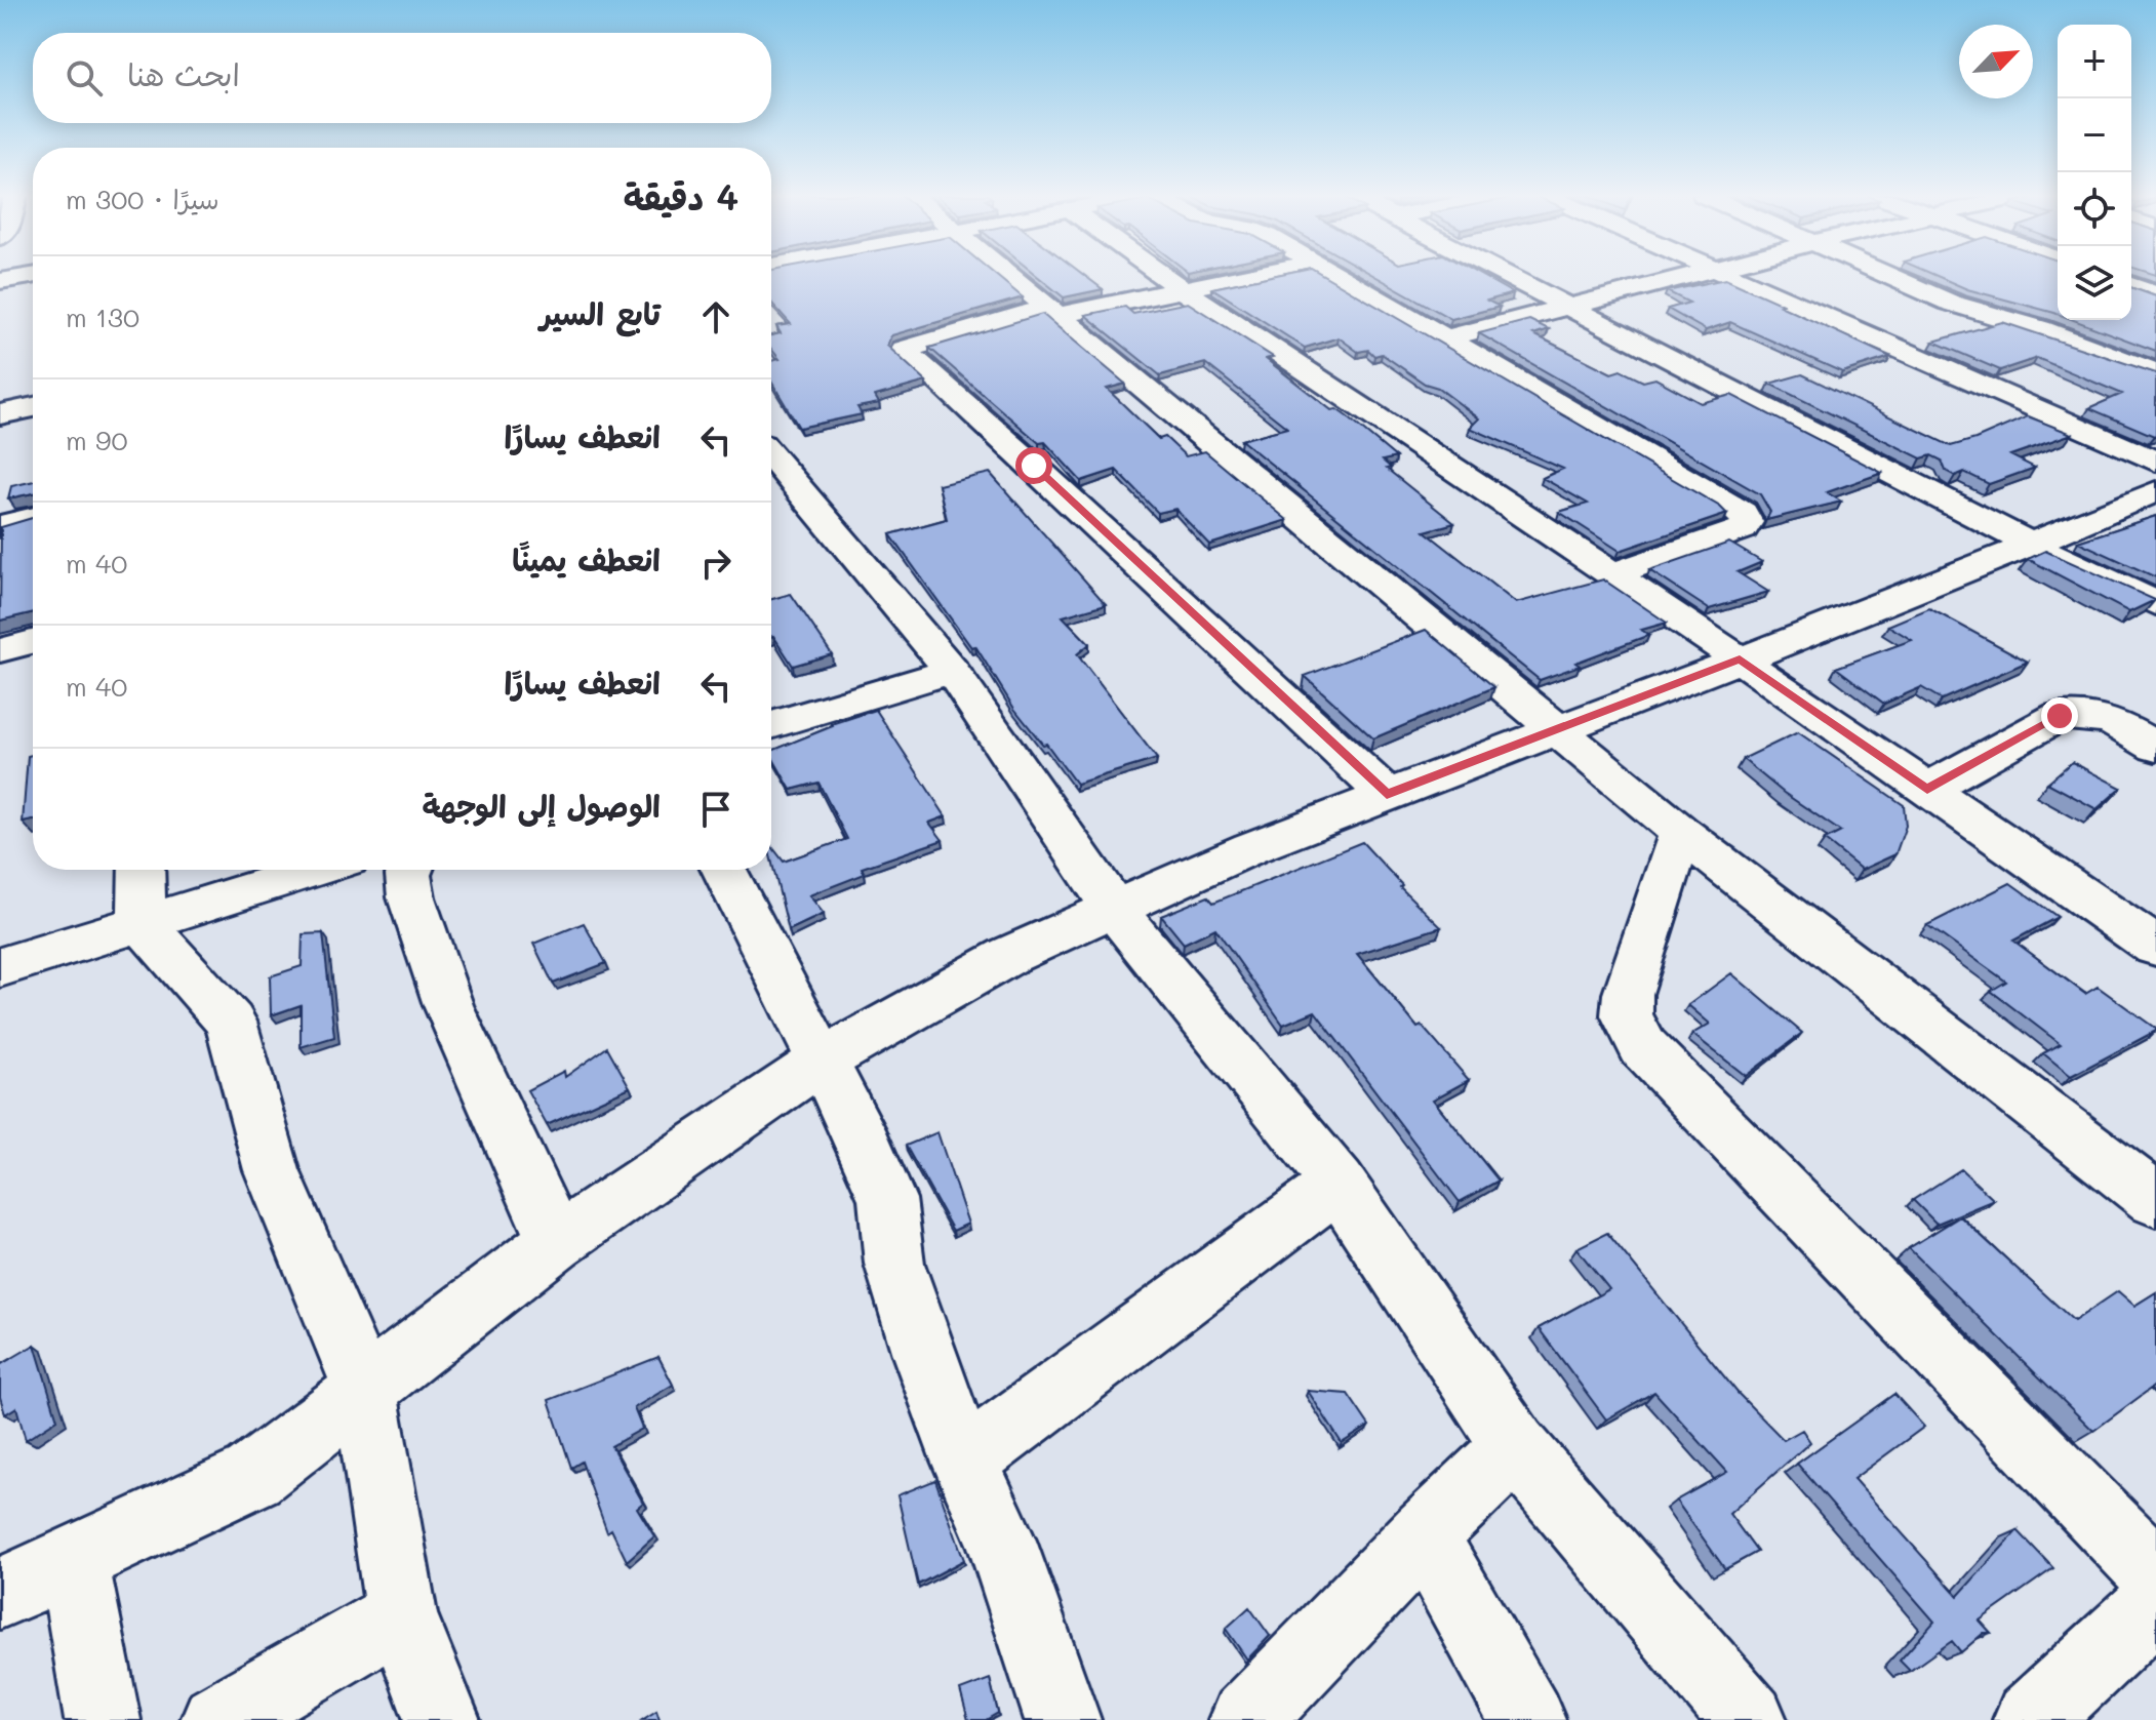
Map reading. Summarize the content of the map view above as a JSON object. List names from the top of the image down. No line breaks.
{"north":"top right","page":{"map_buttons":["+","−"],"search":"ابحث هنا","heading":["4 دقيقة","سيرًا · 300 m"],"list":[["تابع السير","130 m"],["انعطف يسارًا","90 m"],["انعطف يمينًا","40 m"],["انعطف يسارًا","40 m"],"الوصول إلى الوجهة"]}}
